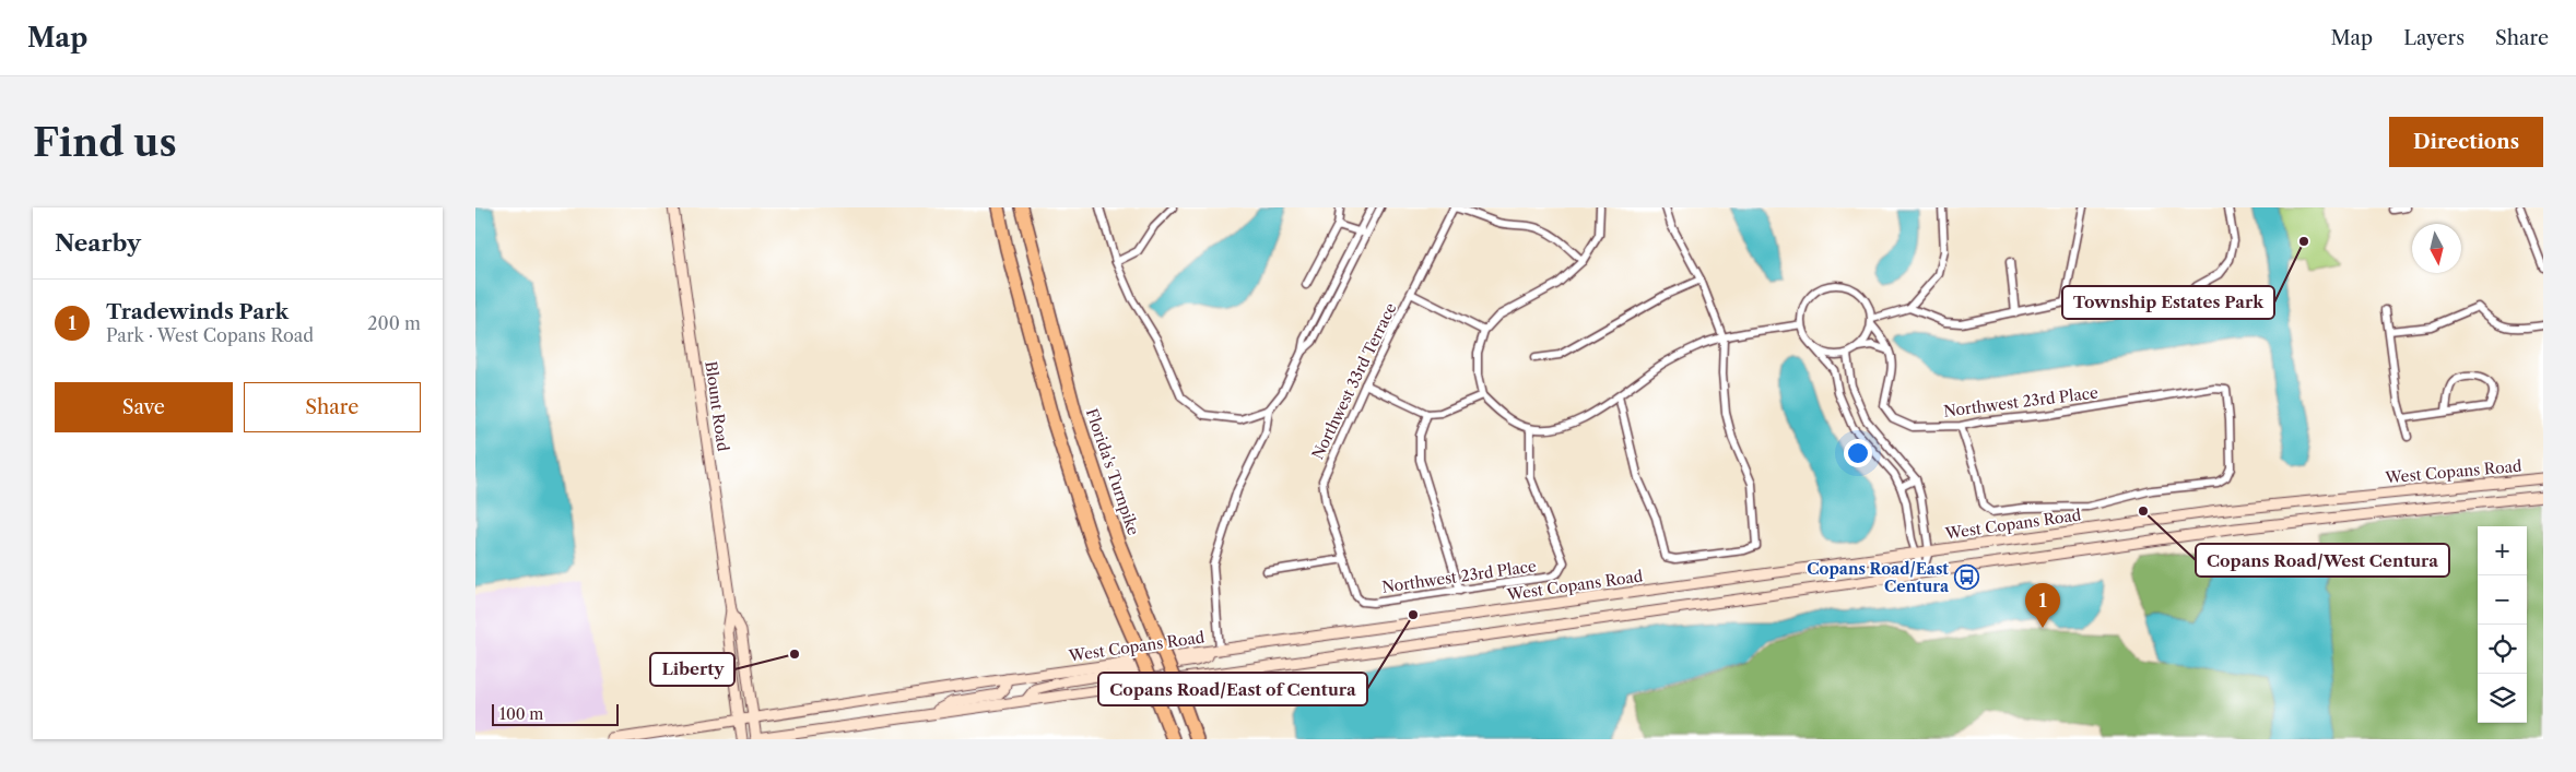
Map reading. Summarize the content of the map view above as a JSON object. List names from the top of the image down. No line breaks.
{"streets":{"highway":["Florida's Turnpike"],"main road":["Blount Road","West Copans Road"],"street":["Northwest 33rd Terrace","Northwest 23rd Place"]},"crossings":[["Northwest 33rd Terrace","Northwest 23rd Place"],["Blount Road","West Copans Road"]],"places":{"other":["Township Estates Park","Copans Road/West Centura","Copans Road/East of Centura","Liberty"],"bus stop":["Copans Road/East Centura"]},"scale_bar":"100 m","north":"bottom","page":{"header":"Map","nav":["Map","Layers","Share"],"buttons":["Directions",["Save","Share"]],"title":"Find us","heading":"Nearby","list":[{"mark":"1","name":"Tradewinds Park","note":"Park · West Copans Road","value":"200 m"}],"map_buttons":["+","−"],"pins":"1","scale":"100 m"}}
